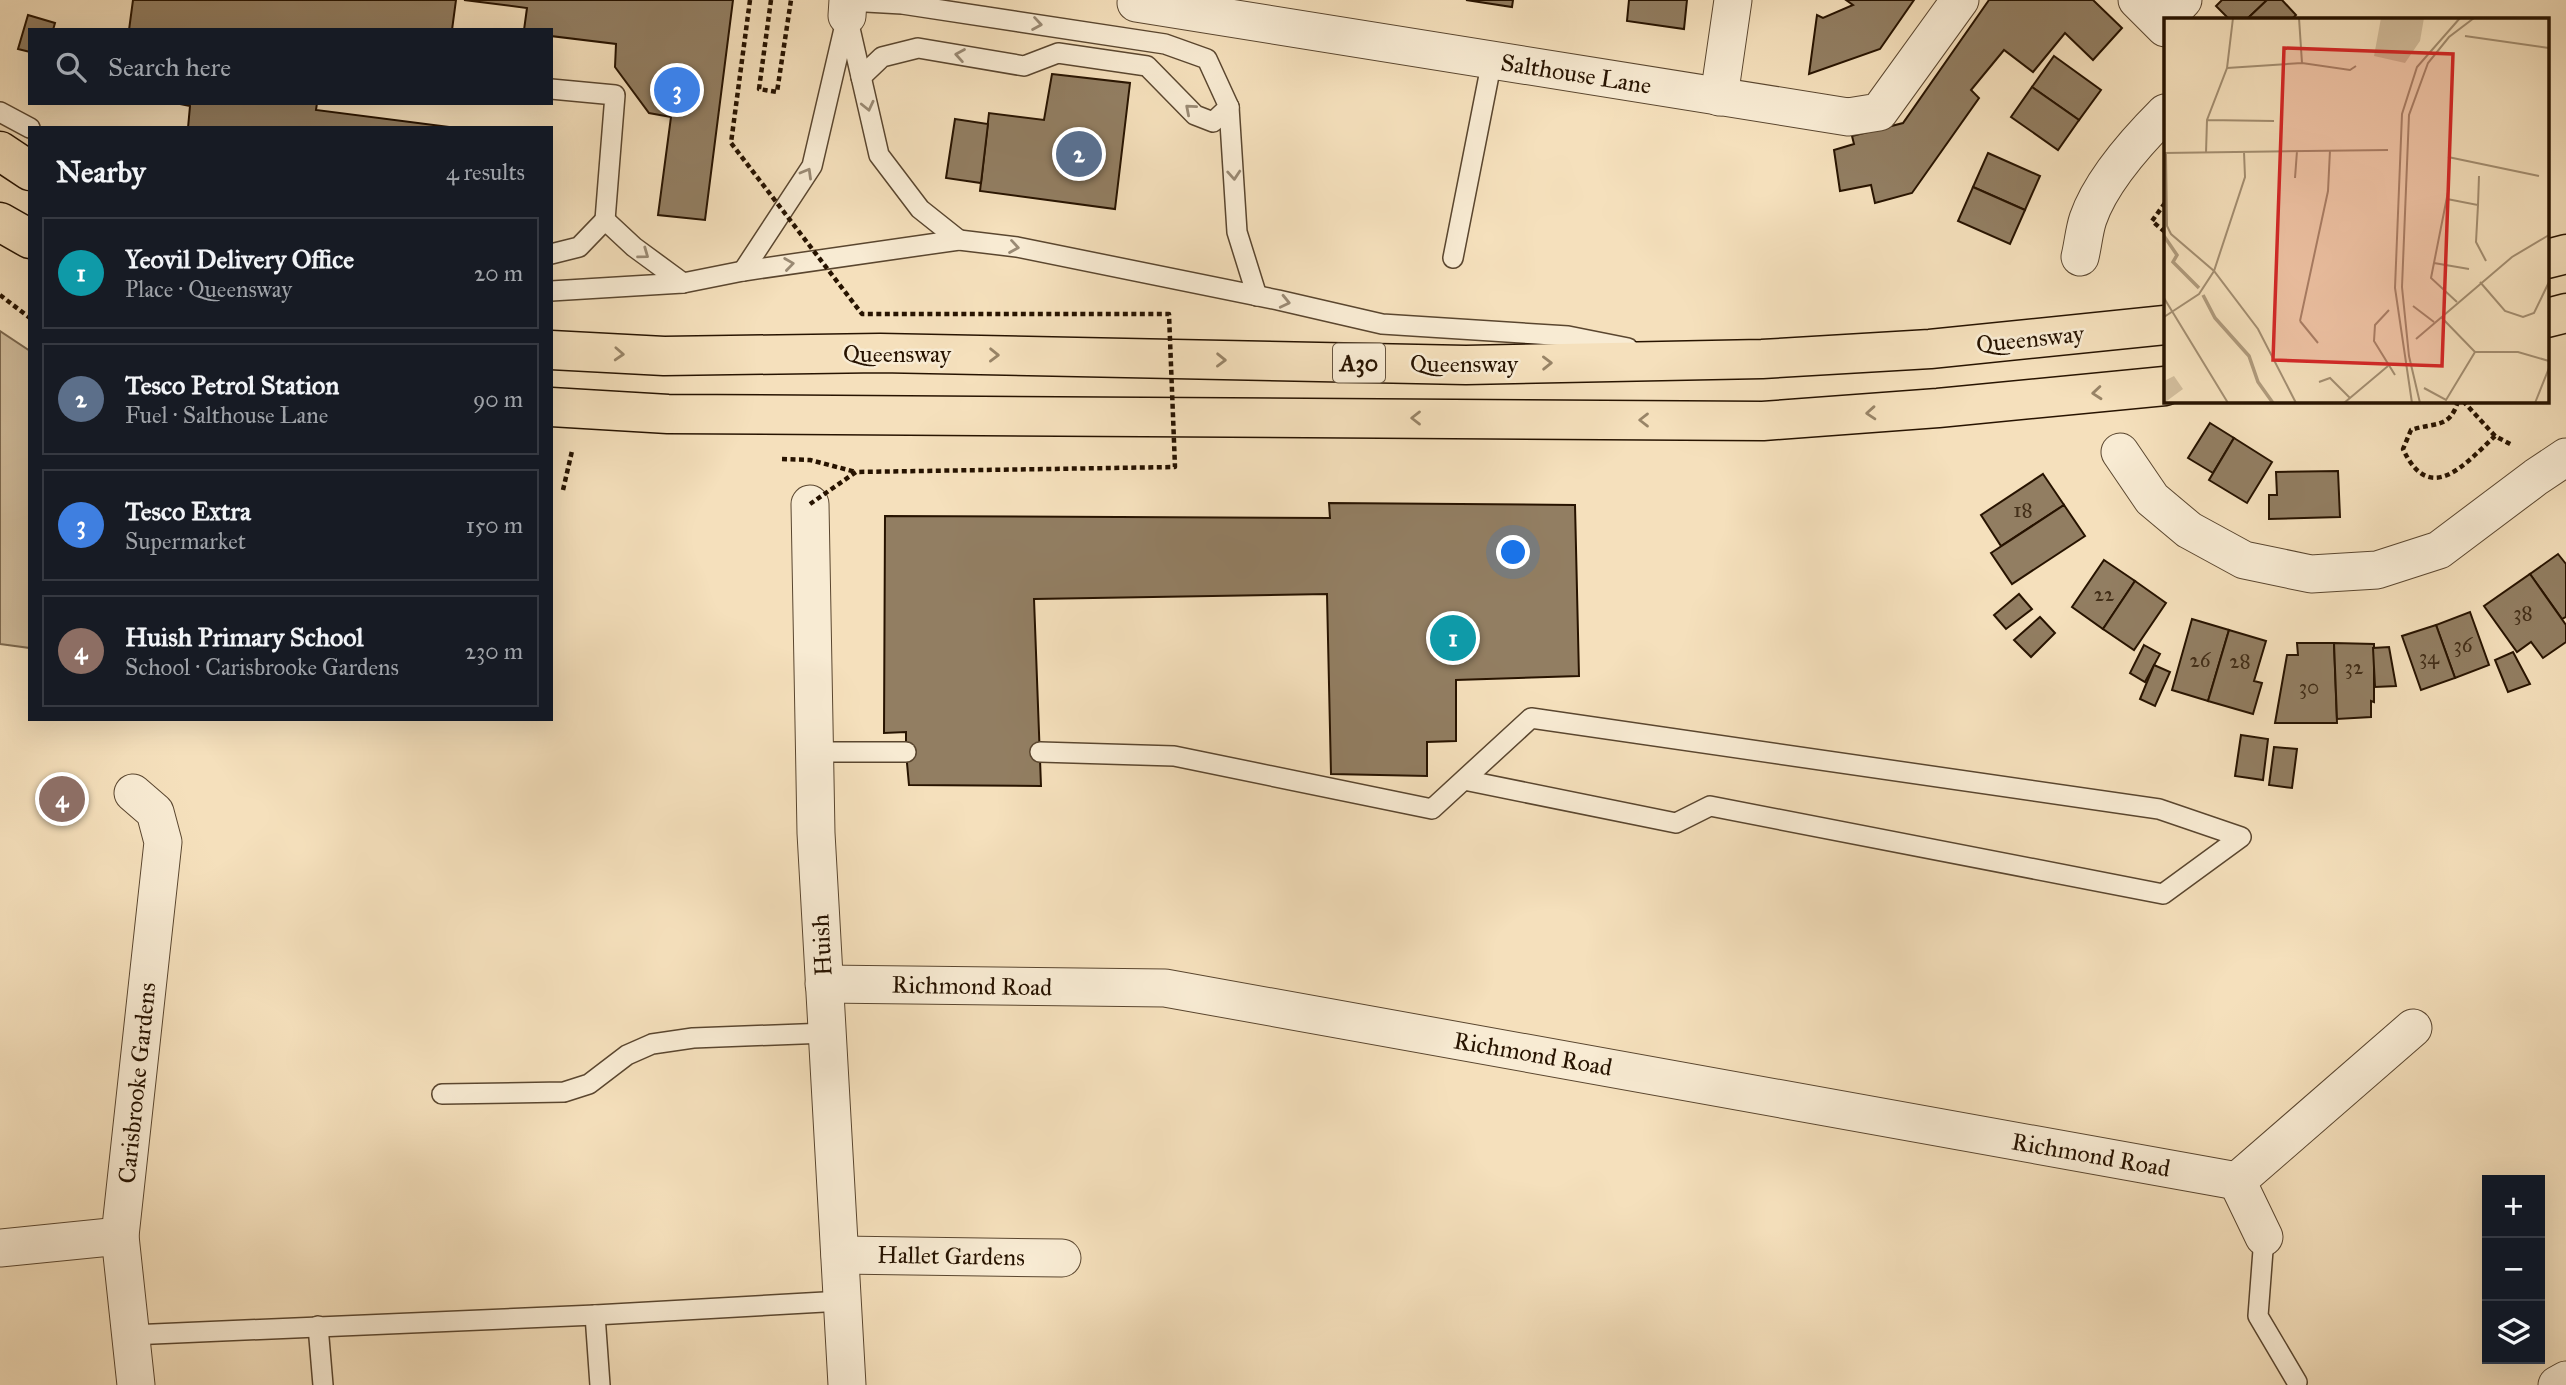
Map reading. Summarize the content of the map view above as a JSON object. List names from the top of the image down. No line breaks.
{"streets":{"highway":["Queensway","A30"],"street":["Salthouse Lane","Huish","Richmond Road","Carisbrooke Gardens","Hallet Gardens"]},"crossings":[["Huish","Richmond Road"],["Huish","Hallet Gardens"]],"house_numbers":["18","22","38","36","34","26","28","32","30"],"page":{"search":"Search here","pins":["3","2","1","4"],"heading":["Nearby","4 results"],"list":[{"mark":"1","name":"Yeovil Delivery Office","note":"Place · Queensway","value":"20 m"},{"mark":"2","name":"Tesco Petrol Station","note":"Fuel · Salthouse Lane","value":"90 m"},{"mark":"3","name":"Tesco Extra","note":"Supermarket","value":"150 m"},{"mark":"4","name":"Huish Primary School","note":"School · Carisbrooke Gardens","value":"230 m"}],"map_buttons":["+","−"]}}
